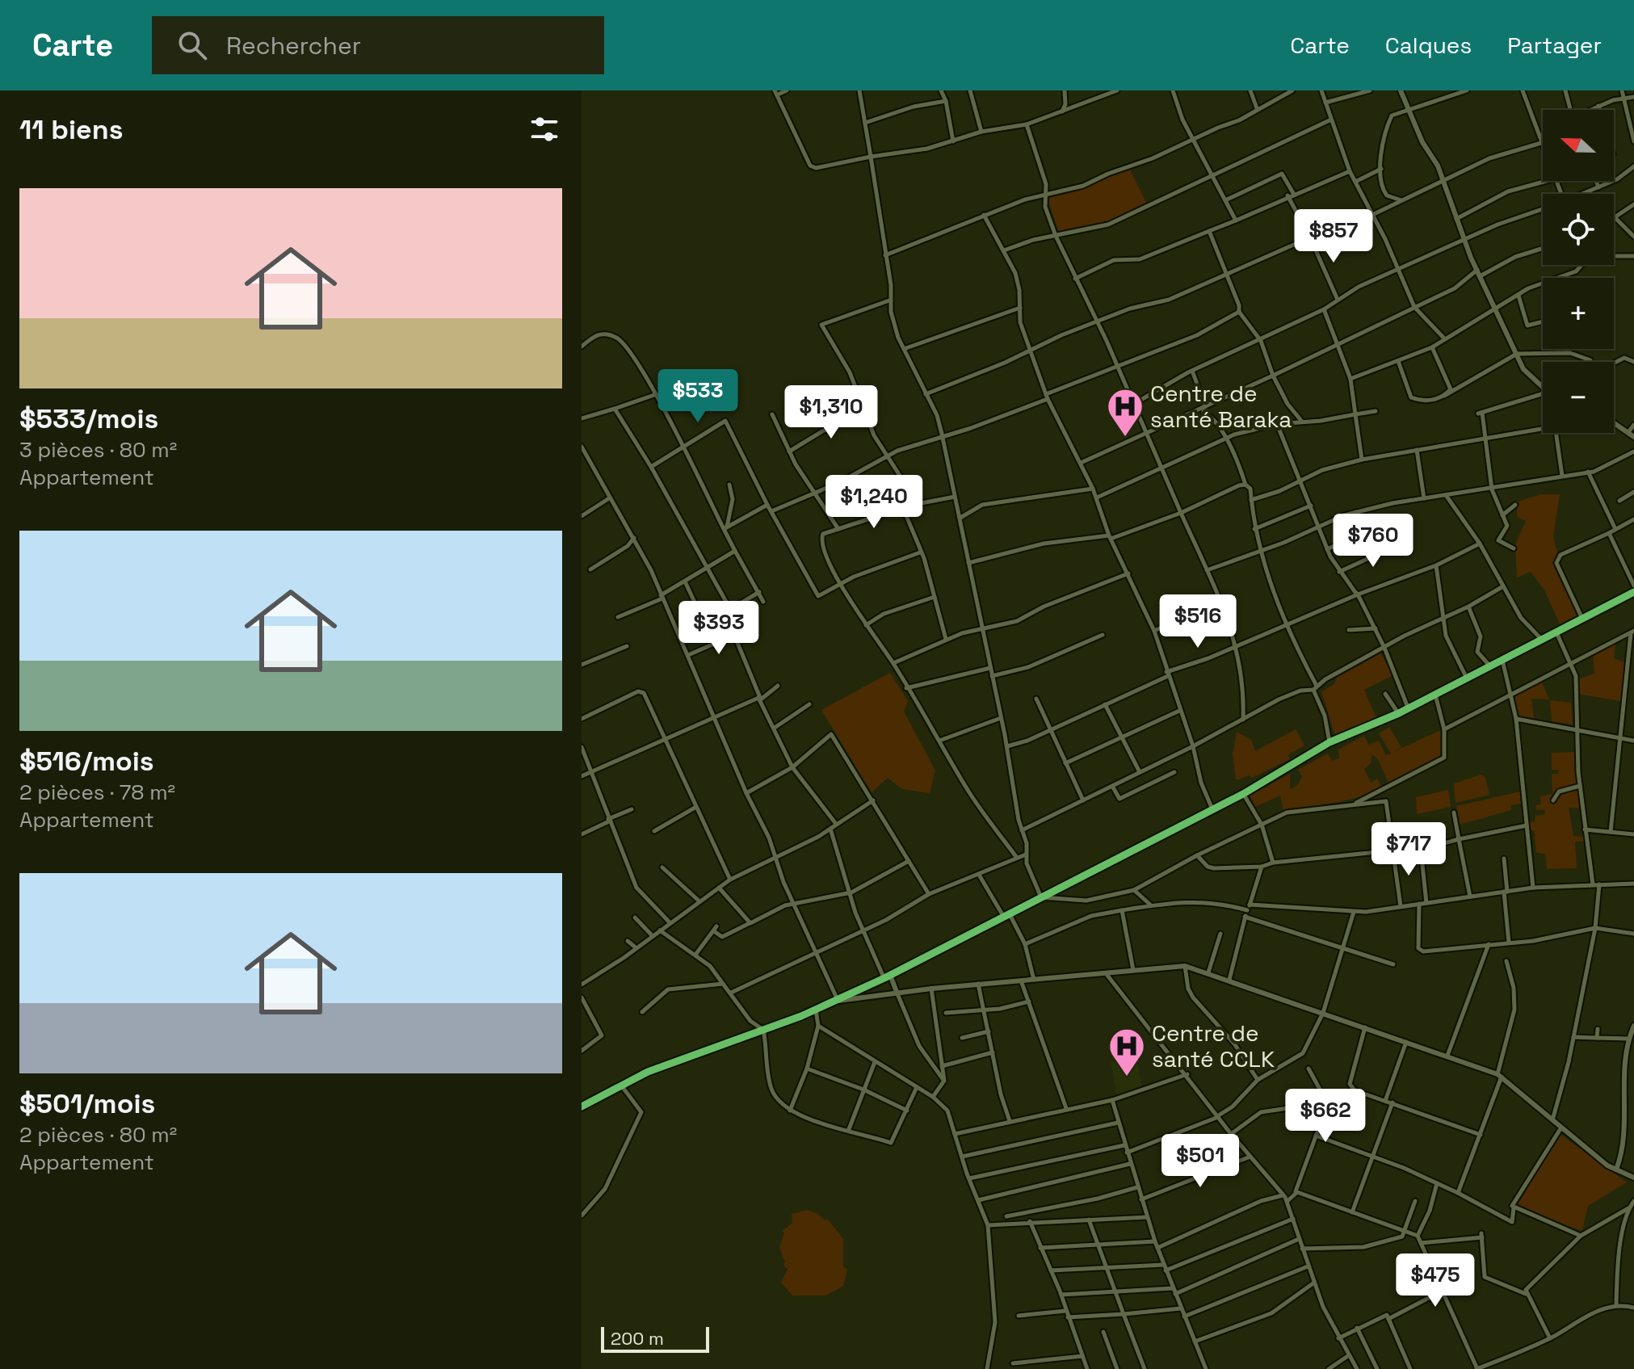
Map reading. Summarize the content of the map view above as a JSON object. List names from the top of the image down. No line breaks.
{"places":{"hospital":["Centre de santé Baraka","Centre de santé CCLK"]},"scale_bar":"200 m","north":"left","page":{"header":"Carte","search":"Rechercher","nav":["Carte","Calques","Partager"],"heading":"11 biens","map_buttons":["+","−"],"list":[{"name":"$533/mois","note":"3 pièces · 80 m² · Appartement"},{"name":"$516/mois","note":"2 pièces · 78 m² · Appartement"},{"name":"$501/mois","note":"2 pièces · 80 m² · Appartement"}],"price":["$857","$533","$1,310","$1,240","$760","$516","$393","$717","$662","$501","$475"],"scale":"200 m"}}
